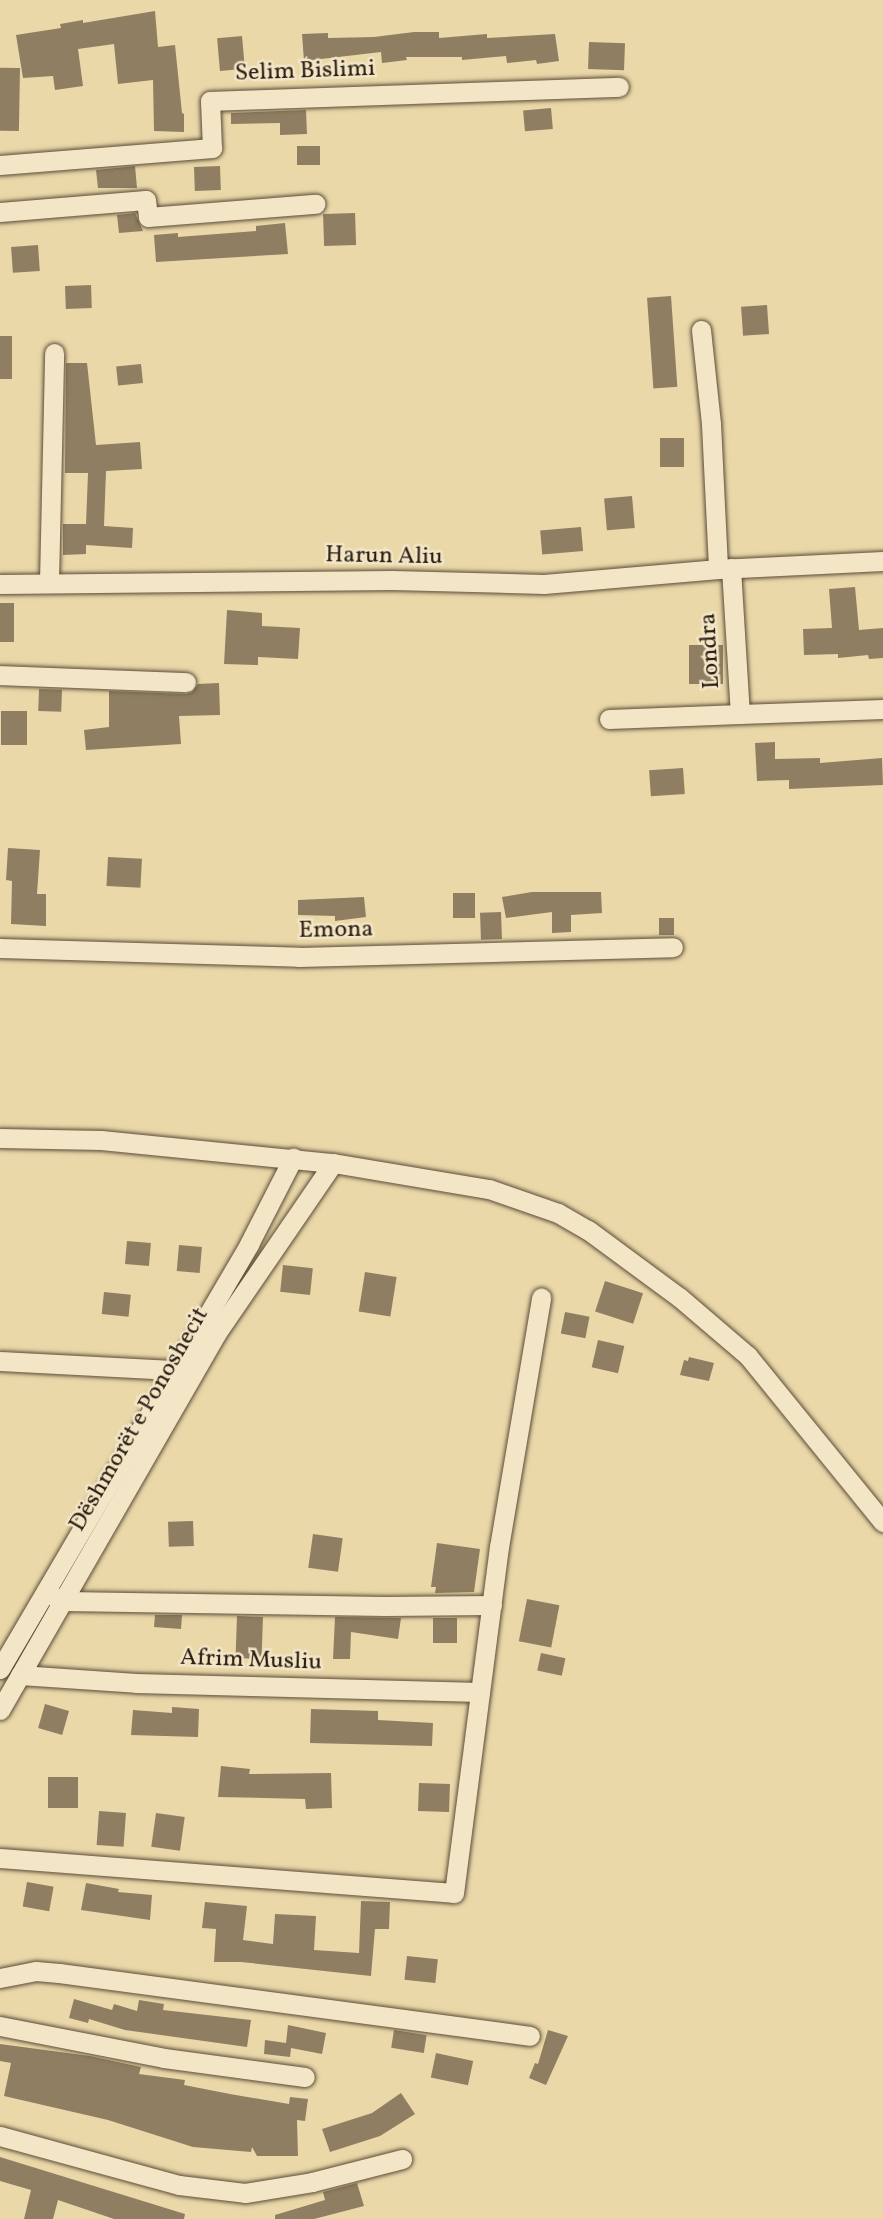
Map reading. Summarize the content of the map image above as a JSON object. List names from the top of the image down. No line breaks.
{"streets":{"street":["Selim Bislimi","Harun Aliu","Londra","Emona","Dëshmorët e Ponoshecit","Afrim Musliu"]},"crossings":[["Harun Aliu","Londra"],["Dëshmorët e Ponoshecit","Afrim Musliu"]]}
